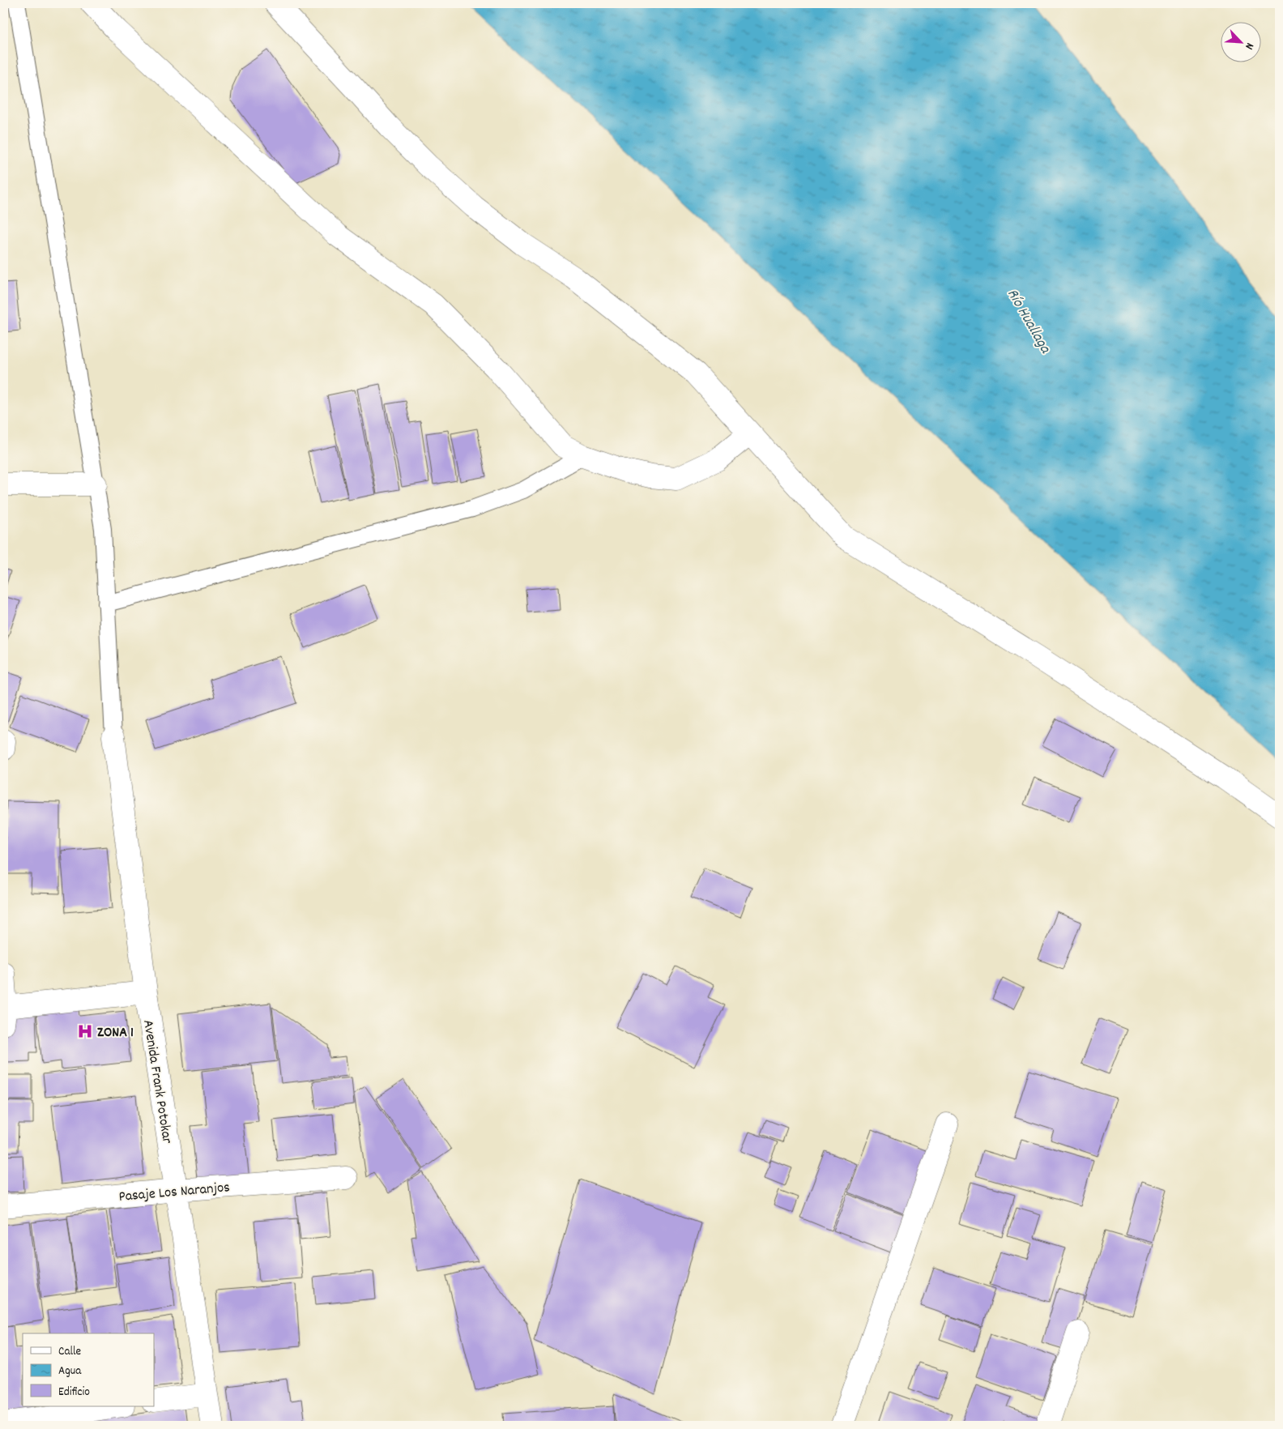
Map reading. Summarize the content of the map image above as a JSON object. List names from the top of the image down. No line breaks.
{"streets":{"street":["Avenida Frank Potokar","Pasaje Los Naranjos"]},"crossings":[["Avenida Frank Potokar","Pasaje Los Naranjos"]],"water":["Río Huallaga"],"places":{"hospital":["ZONA 1"]},"legend":["Calle","Agua","Edificio"],"north":"bottom right"}
